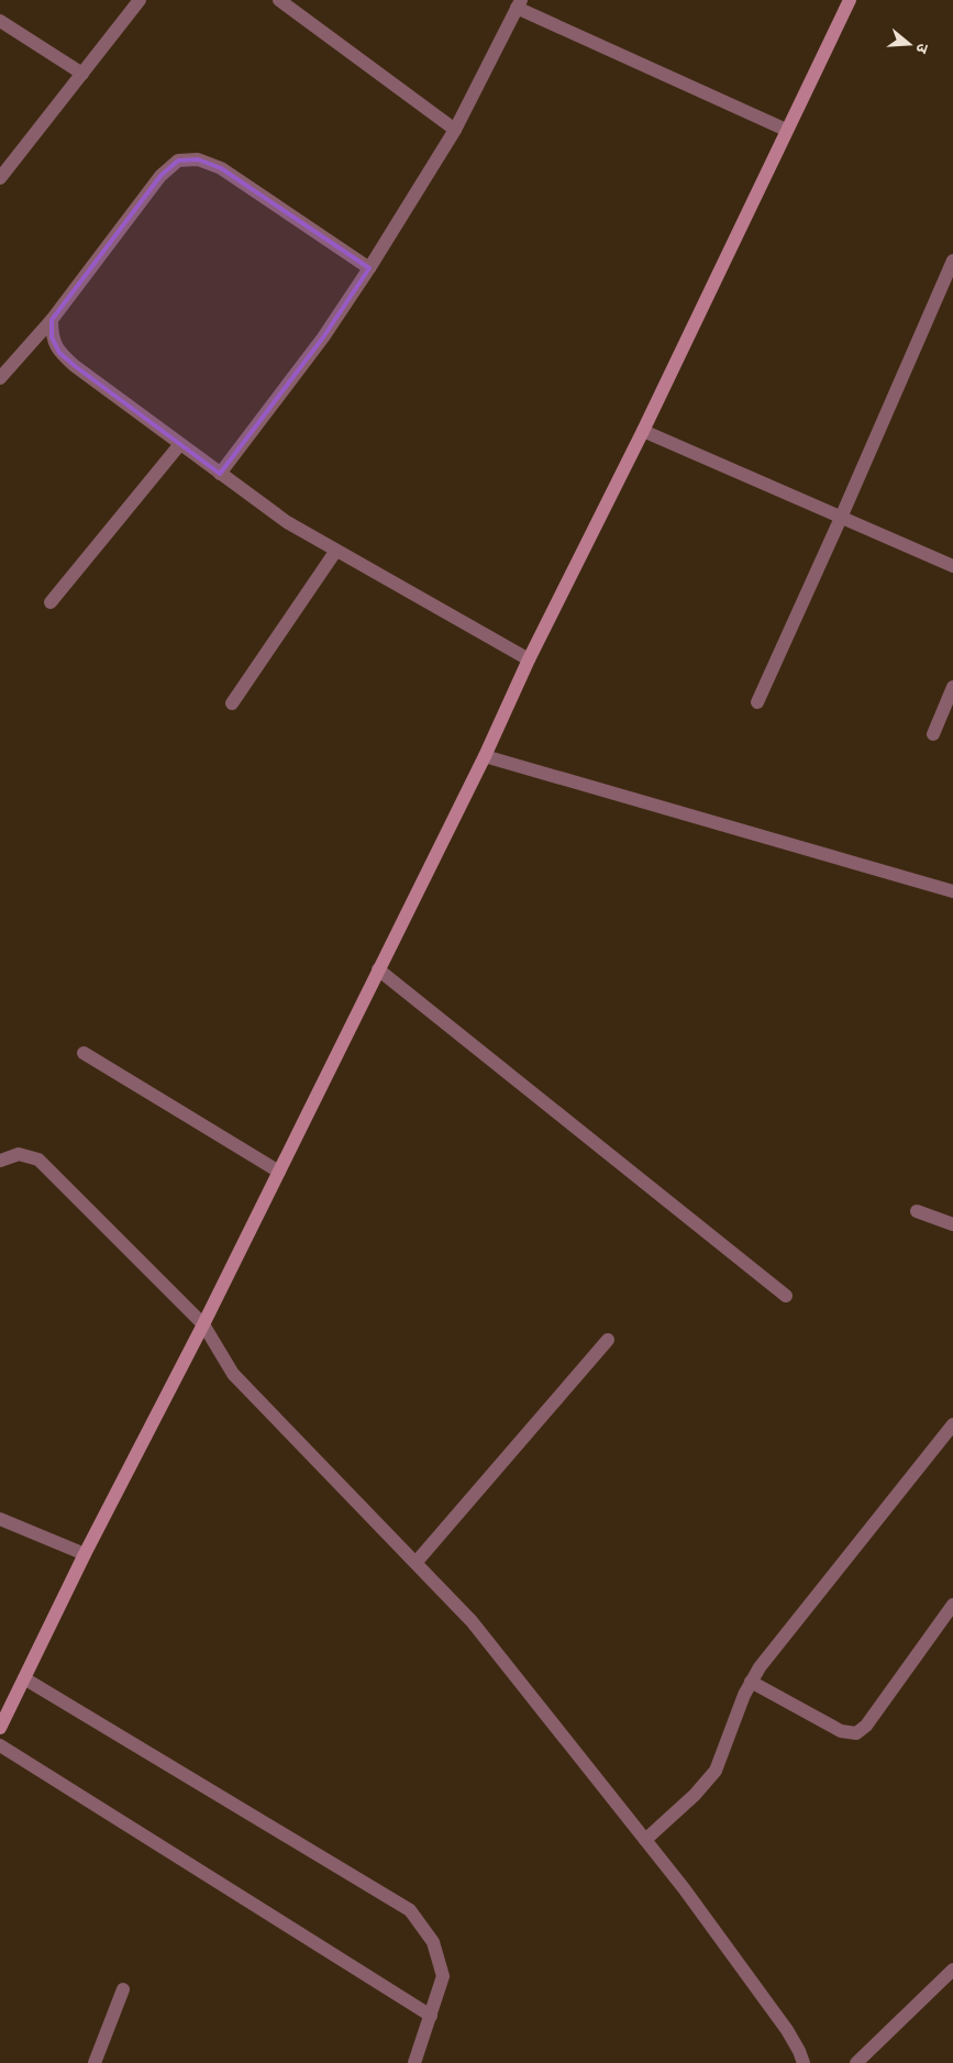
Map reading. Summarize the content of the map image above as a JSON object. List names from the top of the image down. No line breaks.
{"north":"right"}
